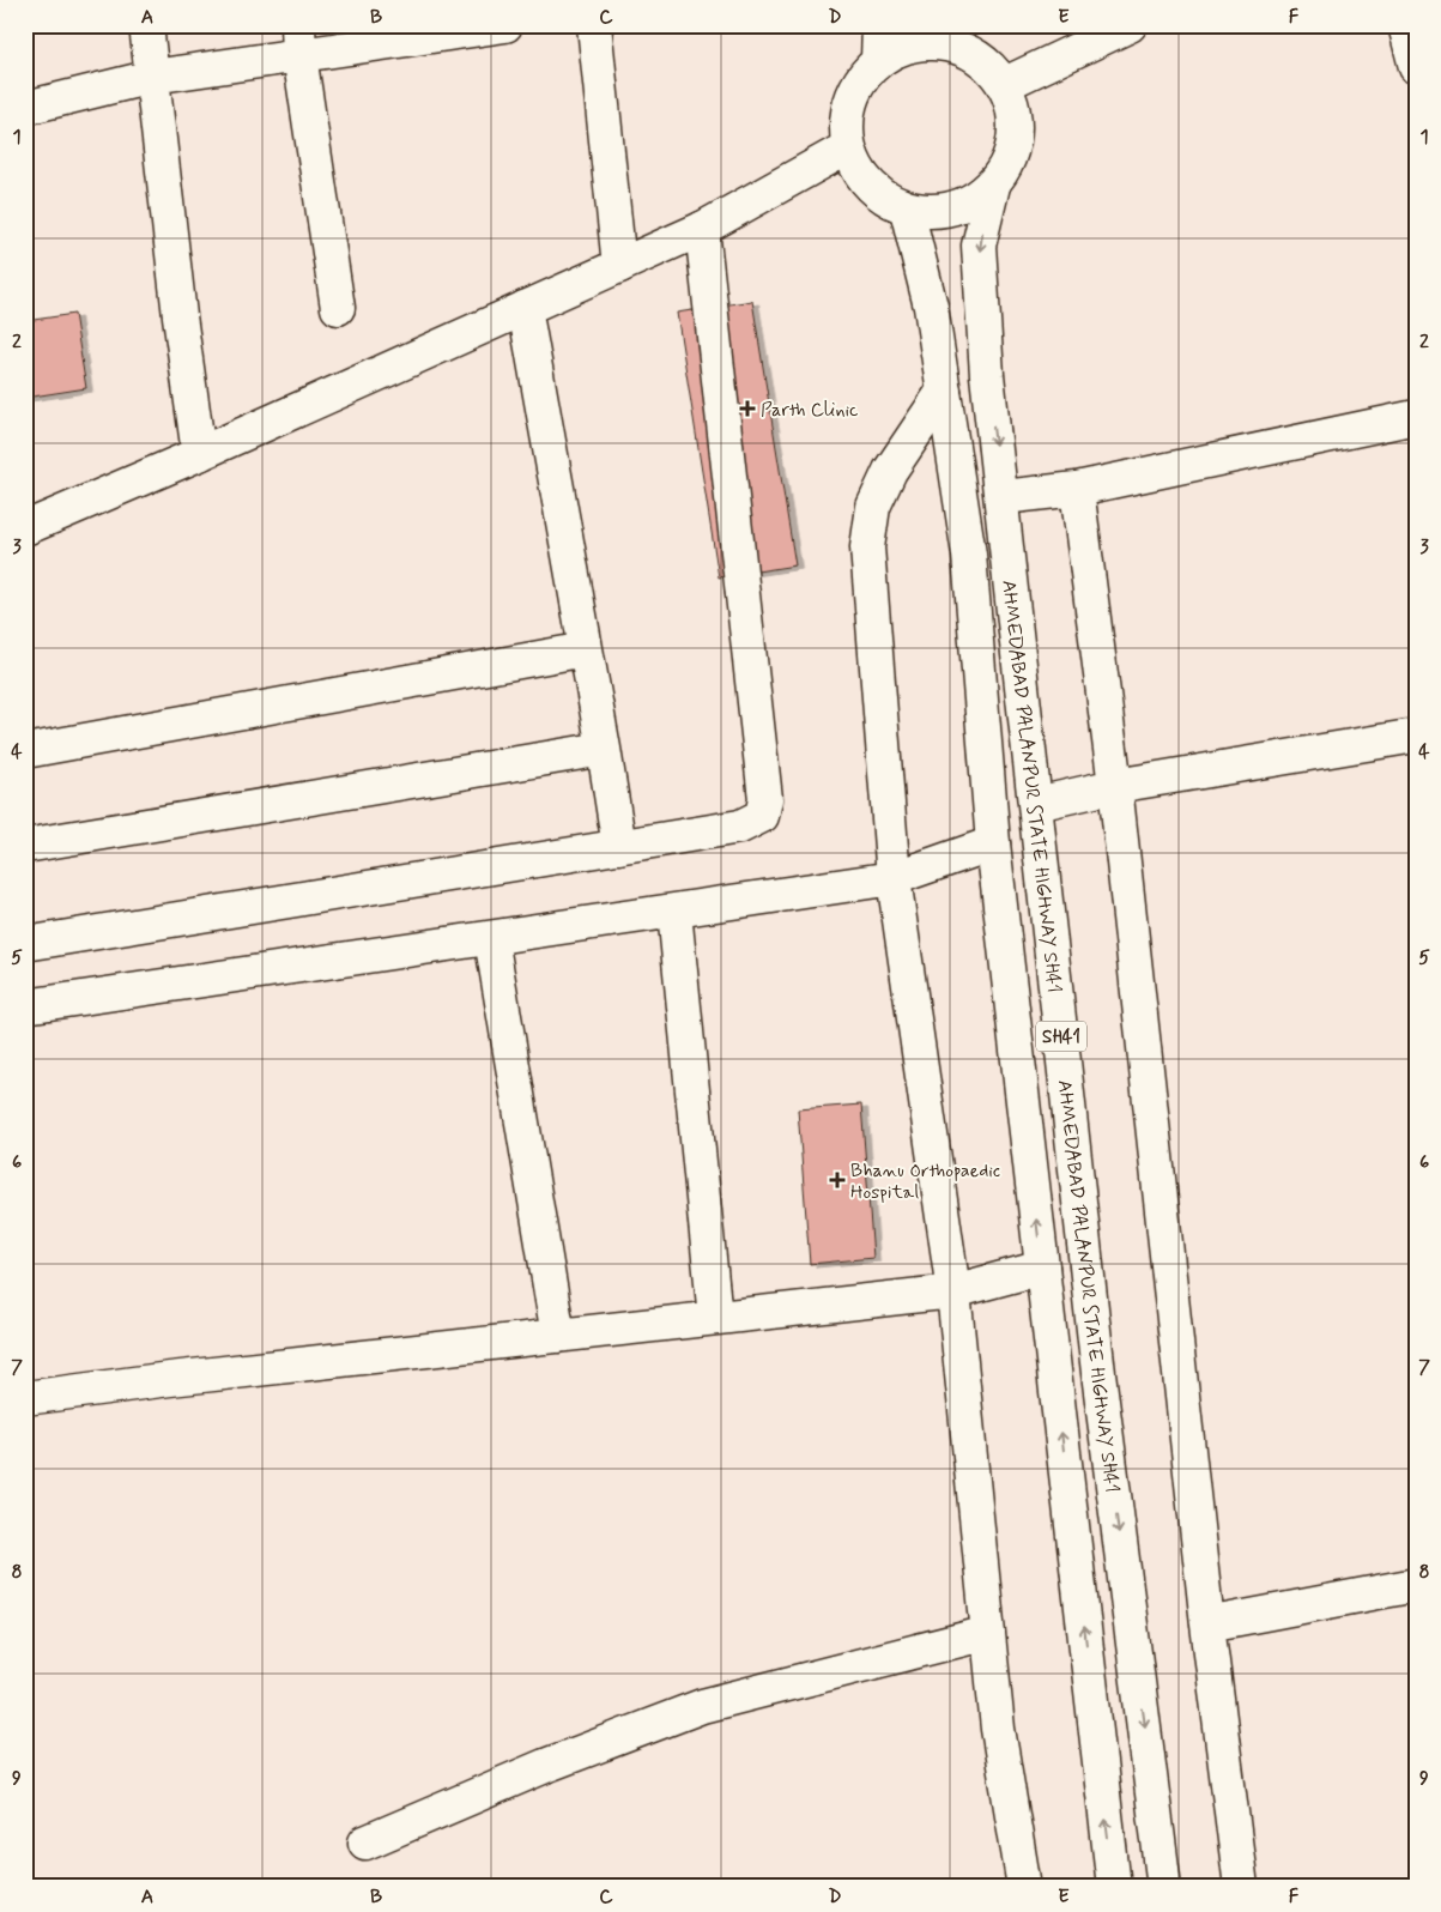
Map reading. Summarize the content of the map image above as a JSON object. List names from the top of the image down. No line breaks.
{"streets":{"street":["AHMEDABAD PALANPUR STATE HIGHWAY SH41","SH41"]},"crossings":[["AHMEDABAD PALANPUR STATE HIGHWAY SH41","SH41"]],"places":{"health":["Parth Clinic","Bhanu Orthopaedic Hospital"]},"grid":{"columns":["A","B","C","D","E","F"],"rows":["1","2","3","4","5","6","7","8","9"]}}
